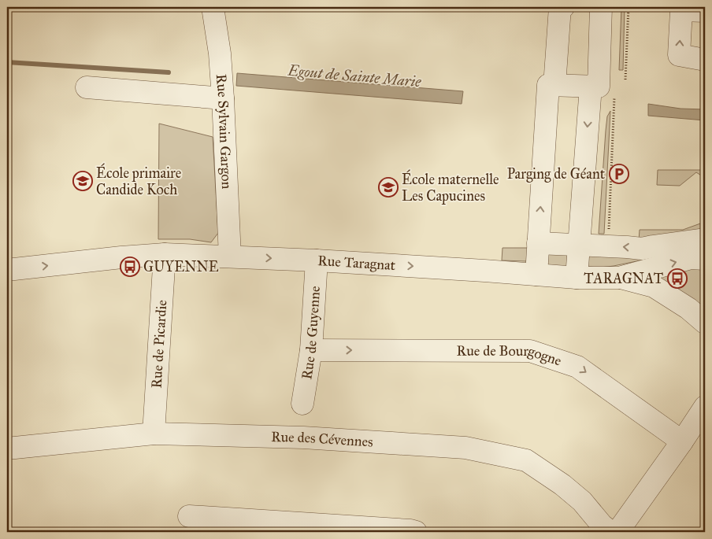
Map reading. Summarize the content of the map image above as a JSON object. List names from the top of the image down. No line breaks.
{"streets":{"street":["Rue Sylvain Gargon","Rue Taragnat","Rue de Guyenne","Rue de Picardie","Rue de Bourgogne","Rue des Cévennes"]},"crossings":[["Rue Sylvain Gargon","Rue Taragnat"],["Rue Taragnat","Rue de Guyenne"],["Rue Taragnat","Rue de Picardie"],["Rue de Guyenne","Rue de Bourgogne"],["Rue de Picardie","Rue des Cévennes"]],"water":["Egout de Sainte Marie"],"places":{"parking":["Parging de Géant"],"school or university":["École primaire Candide Koch","École maternelle Les Capucines"],"bus stop":["GUYENNE","TARAGNAT"]}}
